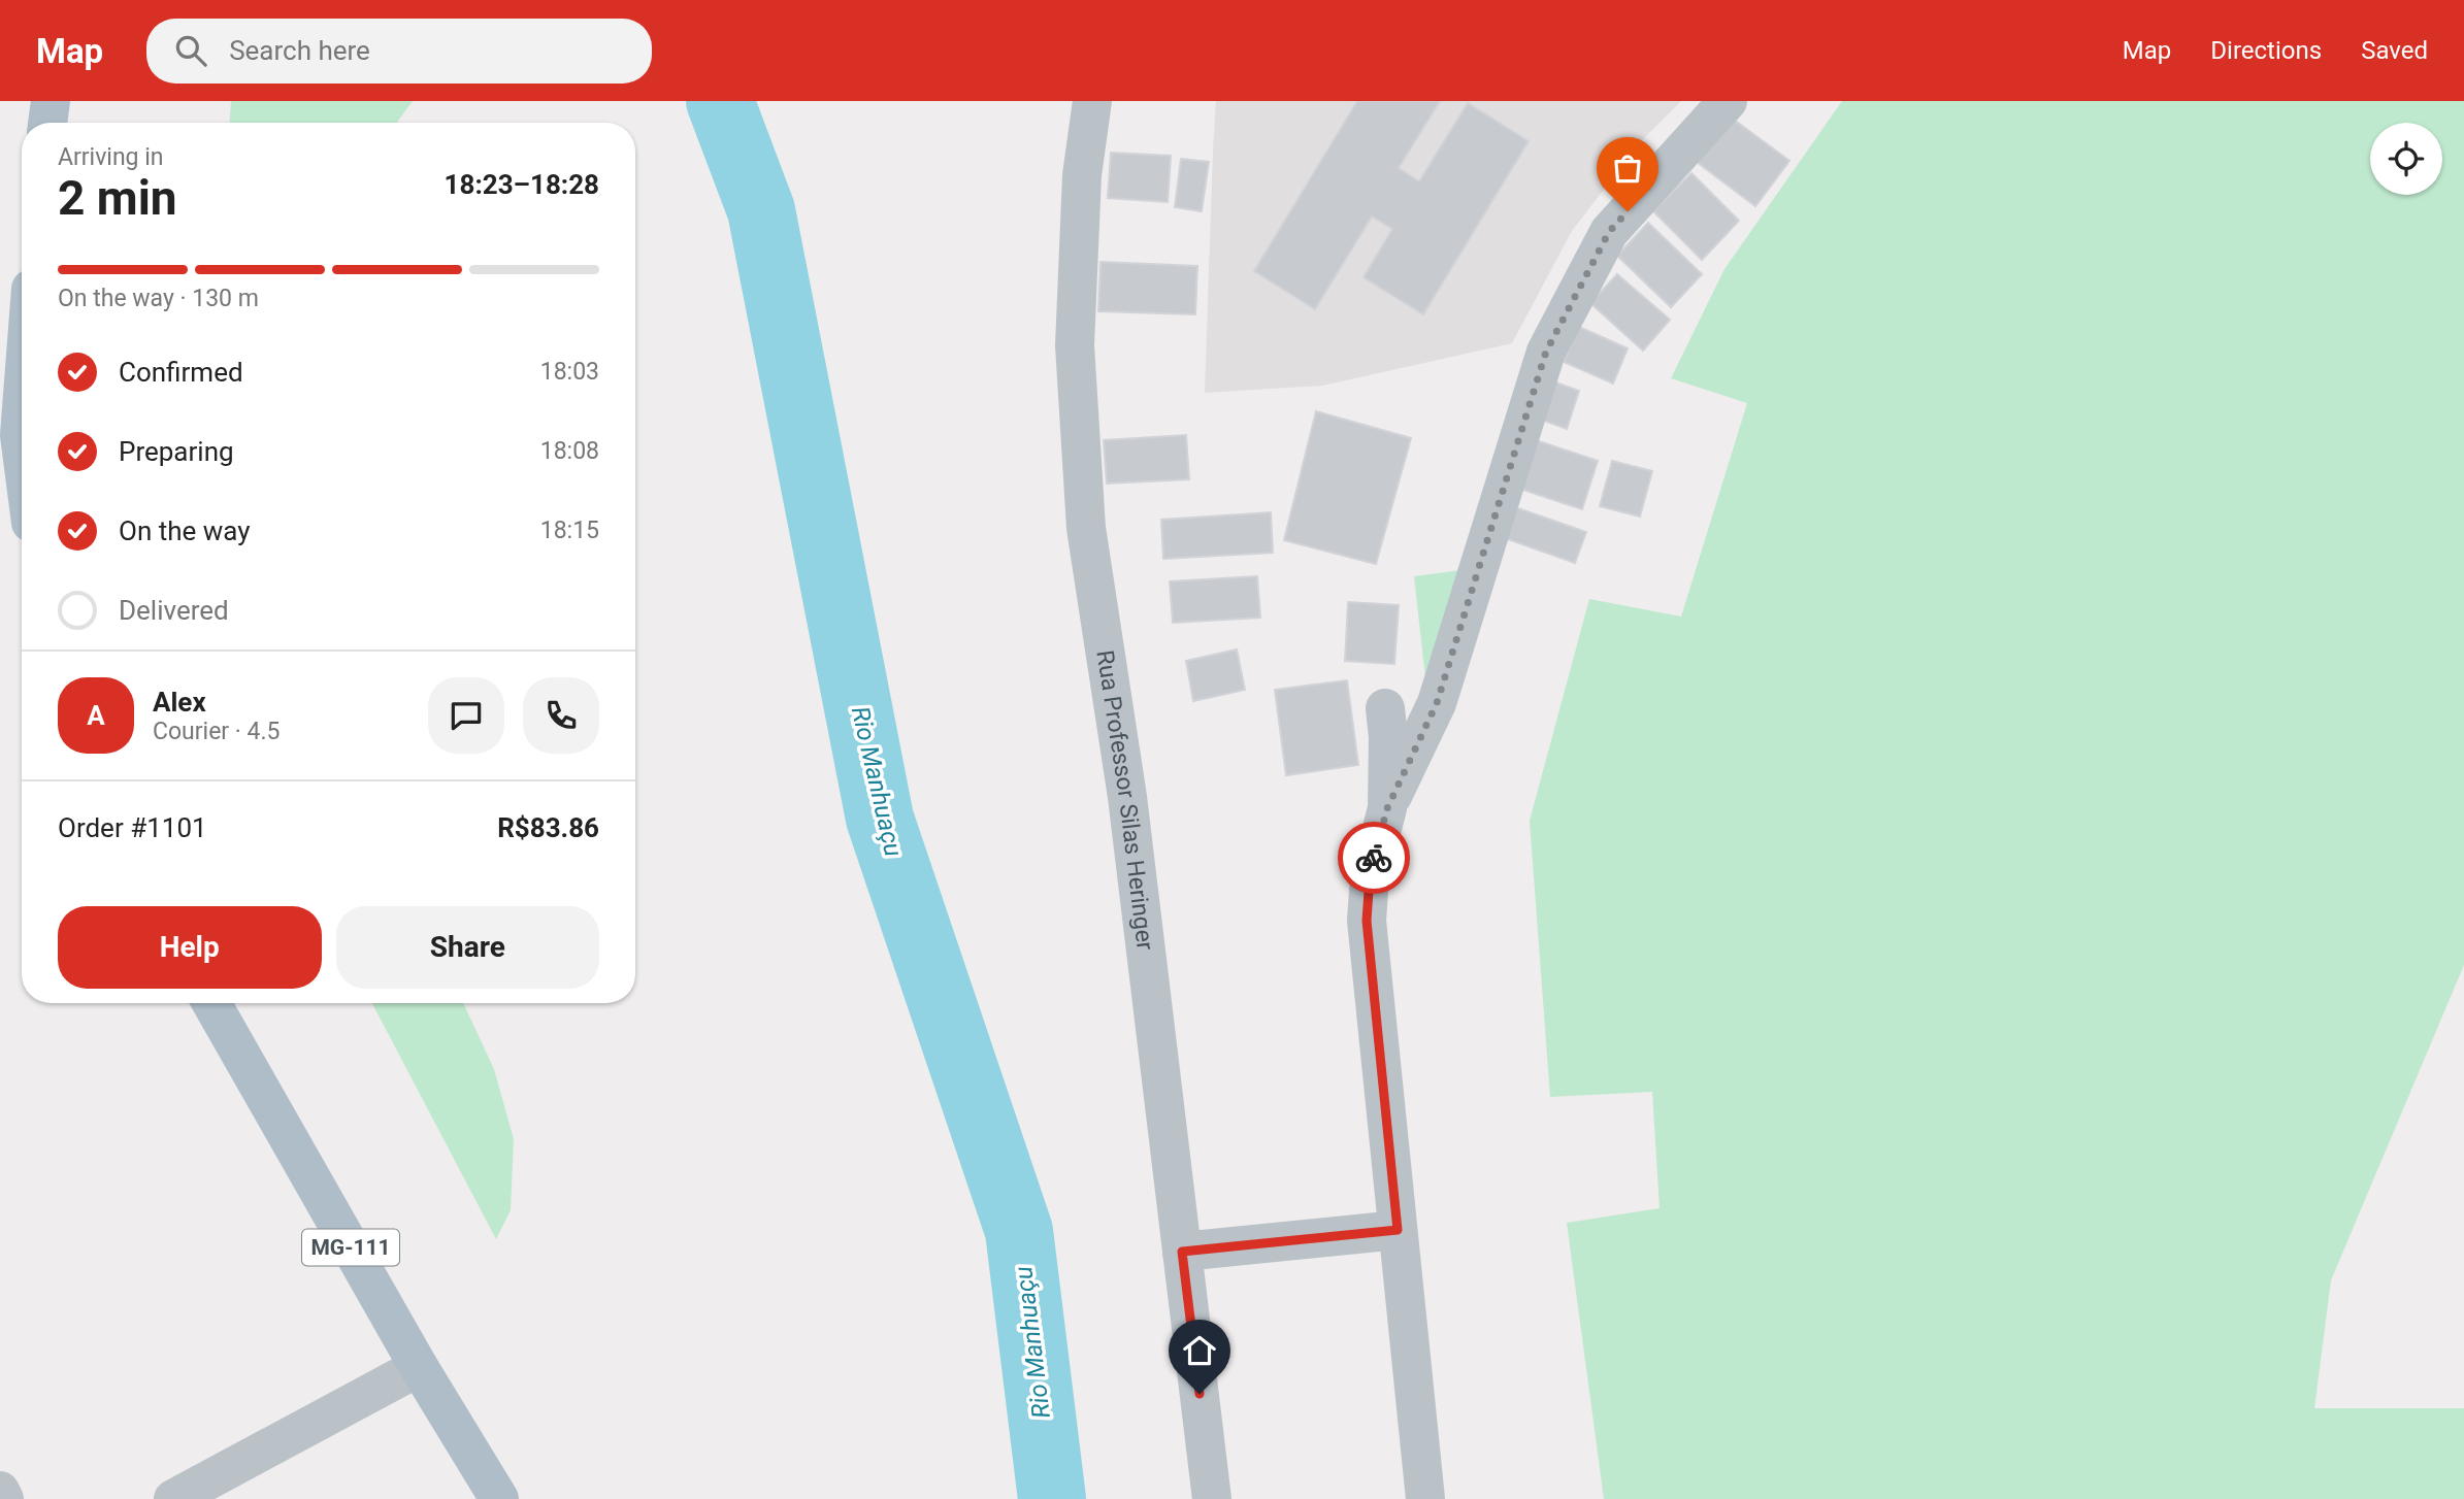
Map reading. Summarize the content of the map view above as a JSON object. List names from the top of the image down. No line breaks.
{"streets":{"main road":["MG-111"],"street":["Rua Professor Silas Heringer"]},"water":["Rio Manhuaçu"],"page":{"header":"Map","search":"Search here","nav":["Map","Directions","Saved"],"heading":["2 min","Arriving in","18:23–18:28"],"panel":["Alex","Courier · 4.5","Order #1101","R$83.86"],"bar":"On the way · 130 m","list":[["Confirmed","18:03"],["Preparing","18:08"],["On the way","18:15"],"Delivered"],"round":"A","buttons":["Help","Share"]}}
